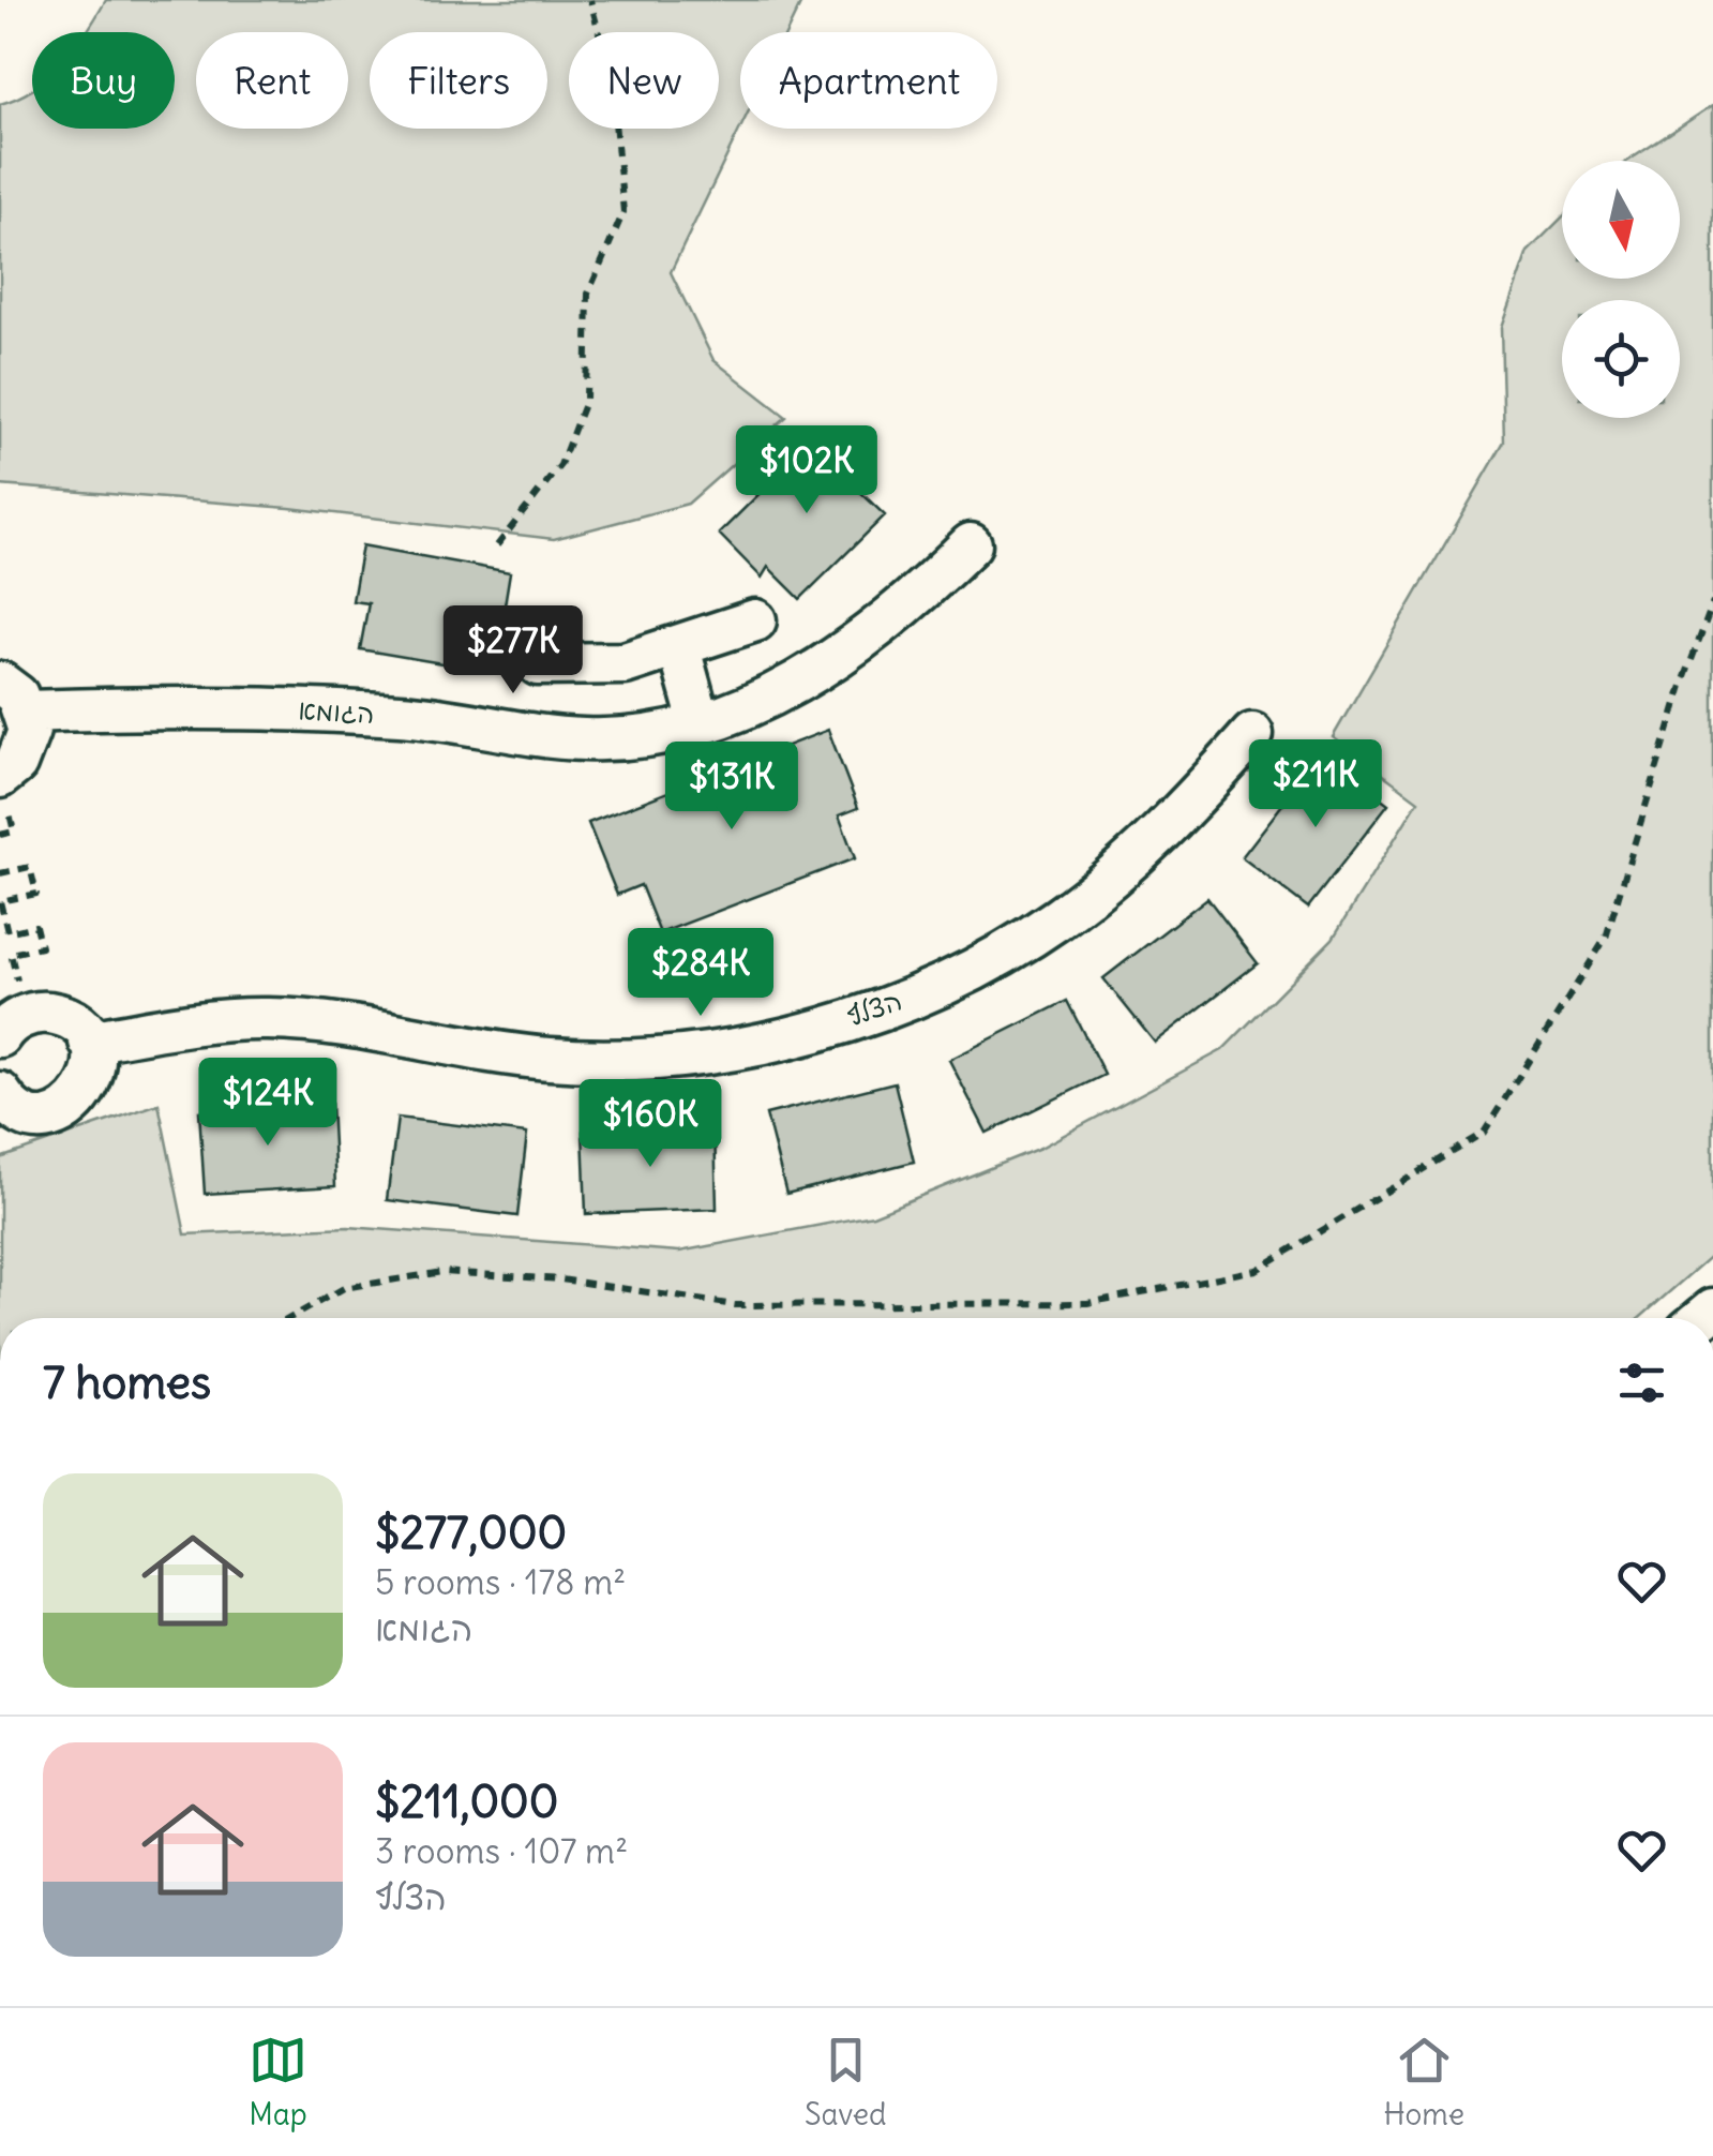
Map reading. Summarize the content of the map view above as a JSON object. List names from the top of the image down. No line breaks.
{"streets":{"street":["הגומא","הצלף"]},"north":"bottom","page":{"chip":["Buy","Rent","Filters","New","Apartment"],"price":["$102K","$277K","$211K","$131K","$284K","$124K","$160K"],"heading":"7 homes","list":[{"name":"$277,000","note":"5 rooms · 178 m² · הגומא"},{"name":"$211,000","note":"3 rooms · 107 m² · הצלף"}],"tabs":["Map","Saved","Home"]}}
